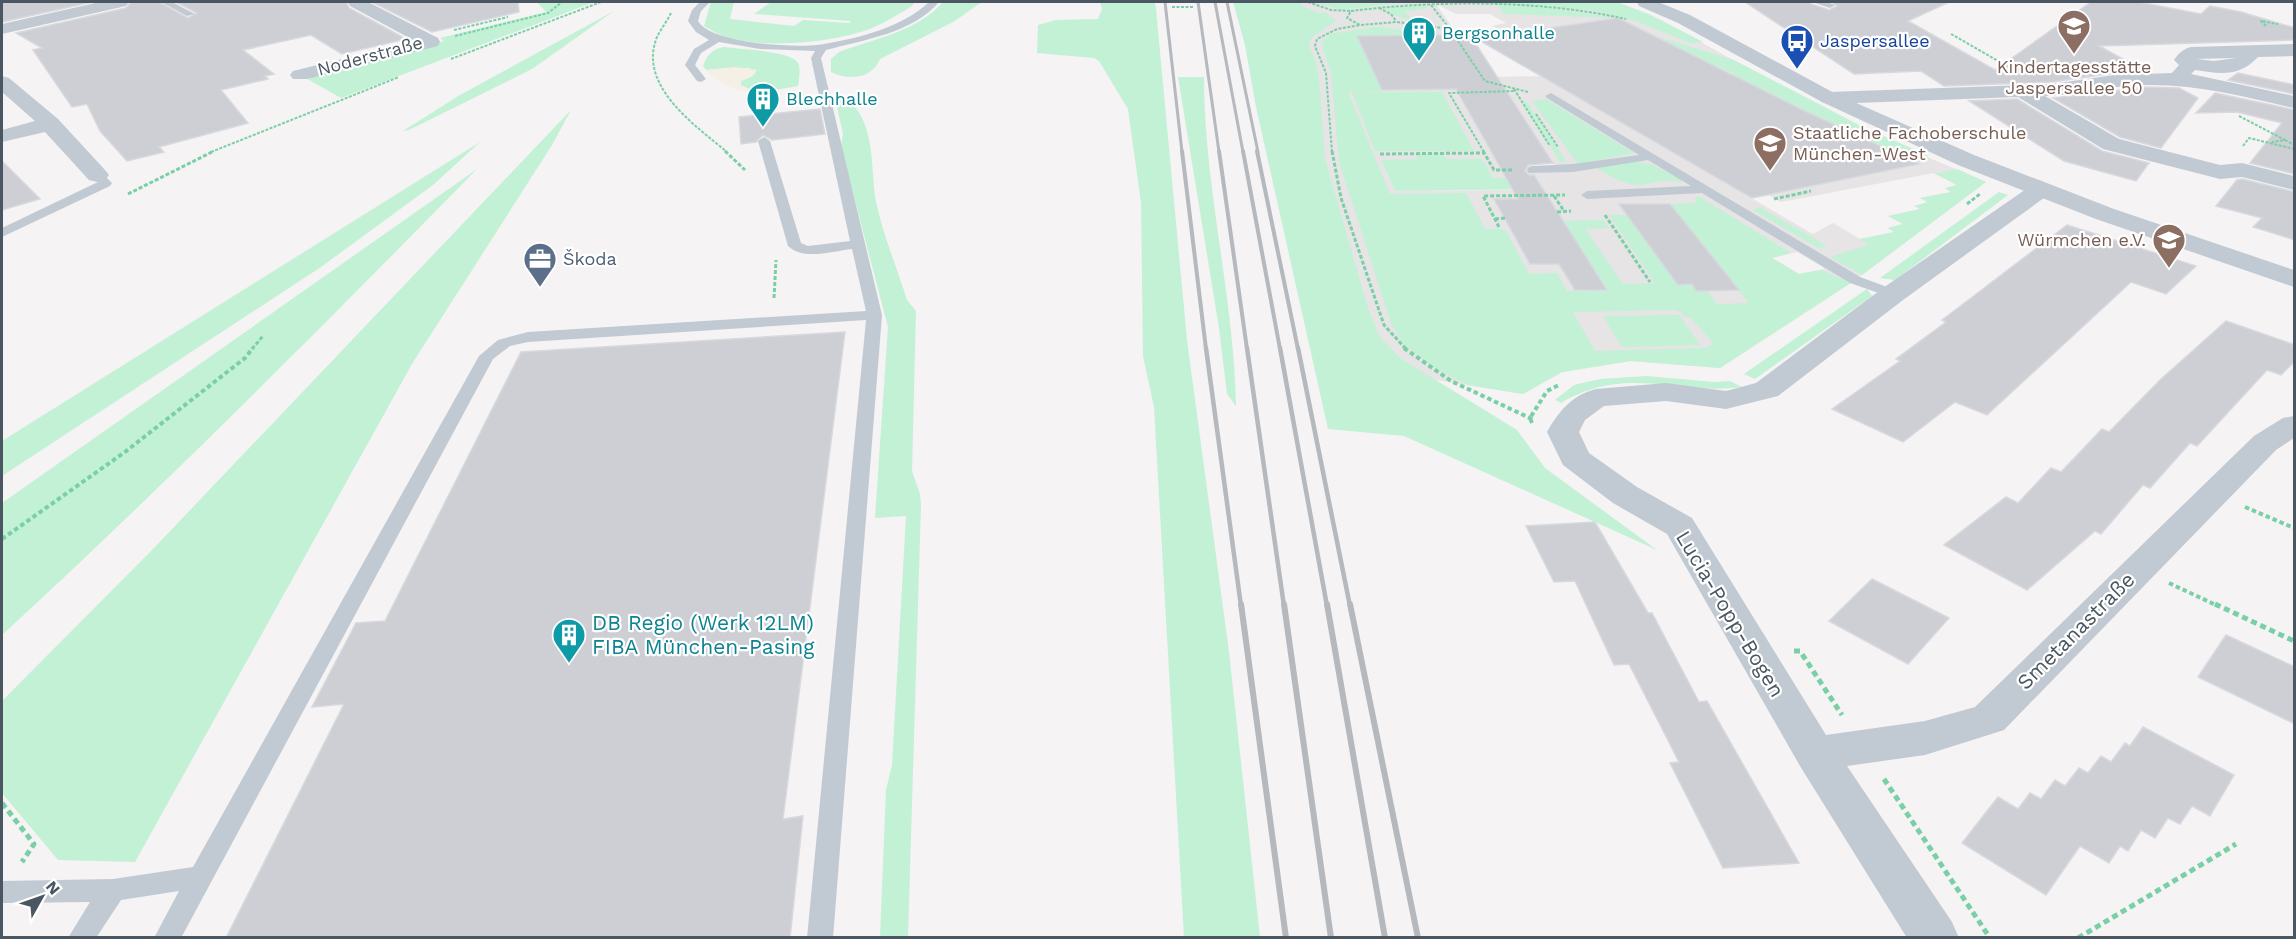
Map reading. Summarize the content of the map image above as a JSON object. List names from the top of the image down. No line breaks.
{"streets":{"street":["Noderstraße","Lucia-Popp-Bogen","Smetanastraße"]},"crossings":[["Lucia-Popp-Bogen","Smetanastraße"]],"places":{"school or university":["Kindertagesstätte Jaspersallee 50","Staatliche Fachoberschule München-West","Würmchen e.V."],"building":["Bergsonhalle","Blechhalle","DB Regio (Werk 12LM) FIBA München-Pasing"],"bus stop":["Jaspersallee"],"office":["Škoda"]},"north":"top right"}
